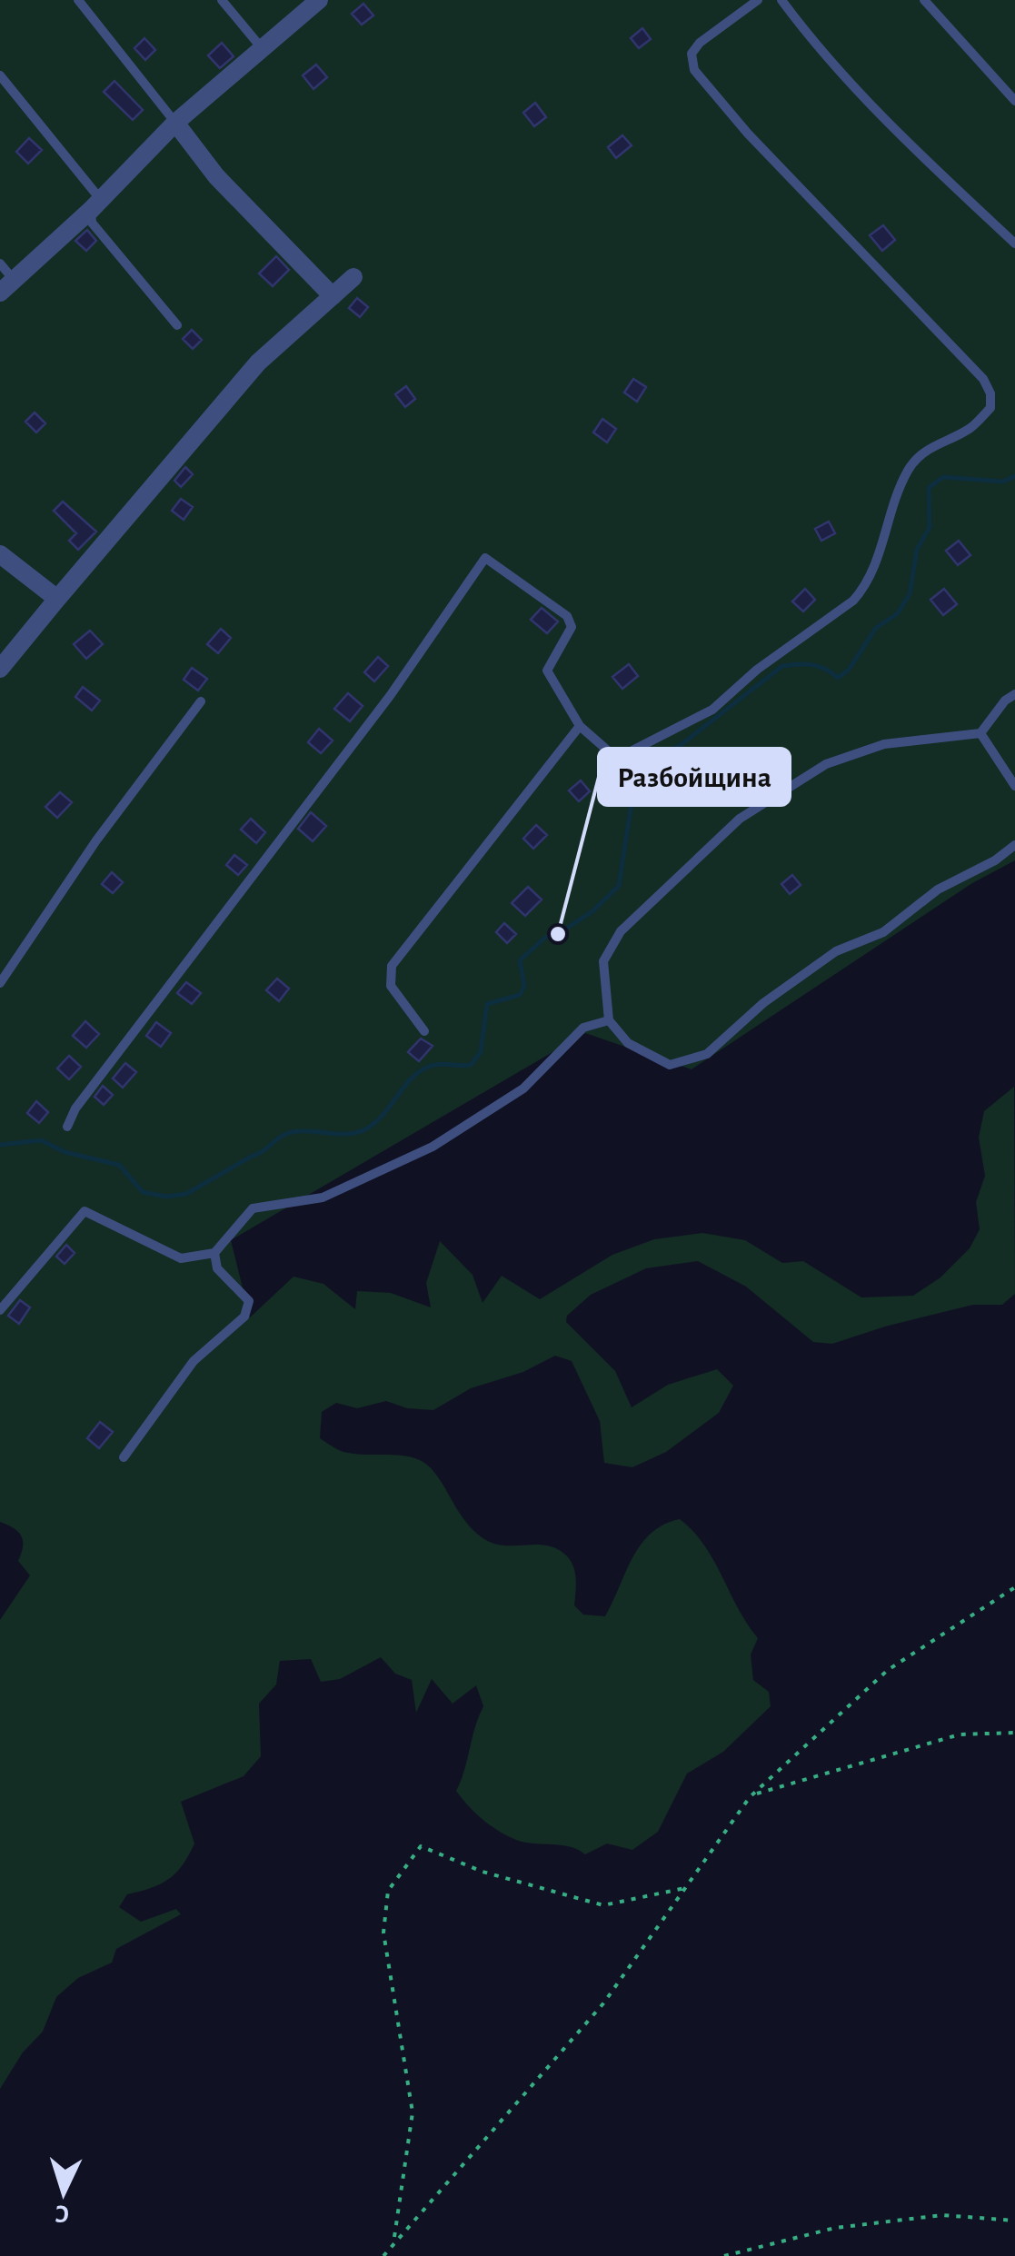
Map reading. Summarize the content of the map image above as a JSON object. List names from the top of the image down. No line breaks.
{"places":["Разбойщина"],"north":"bottom"}
